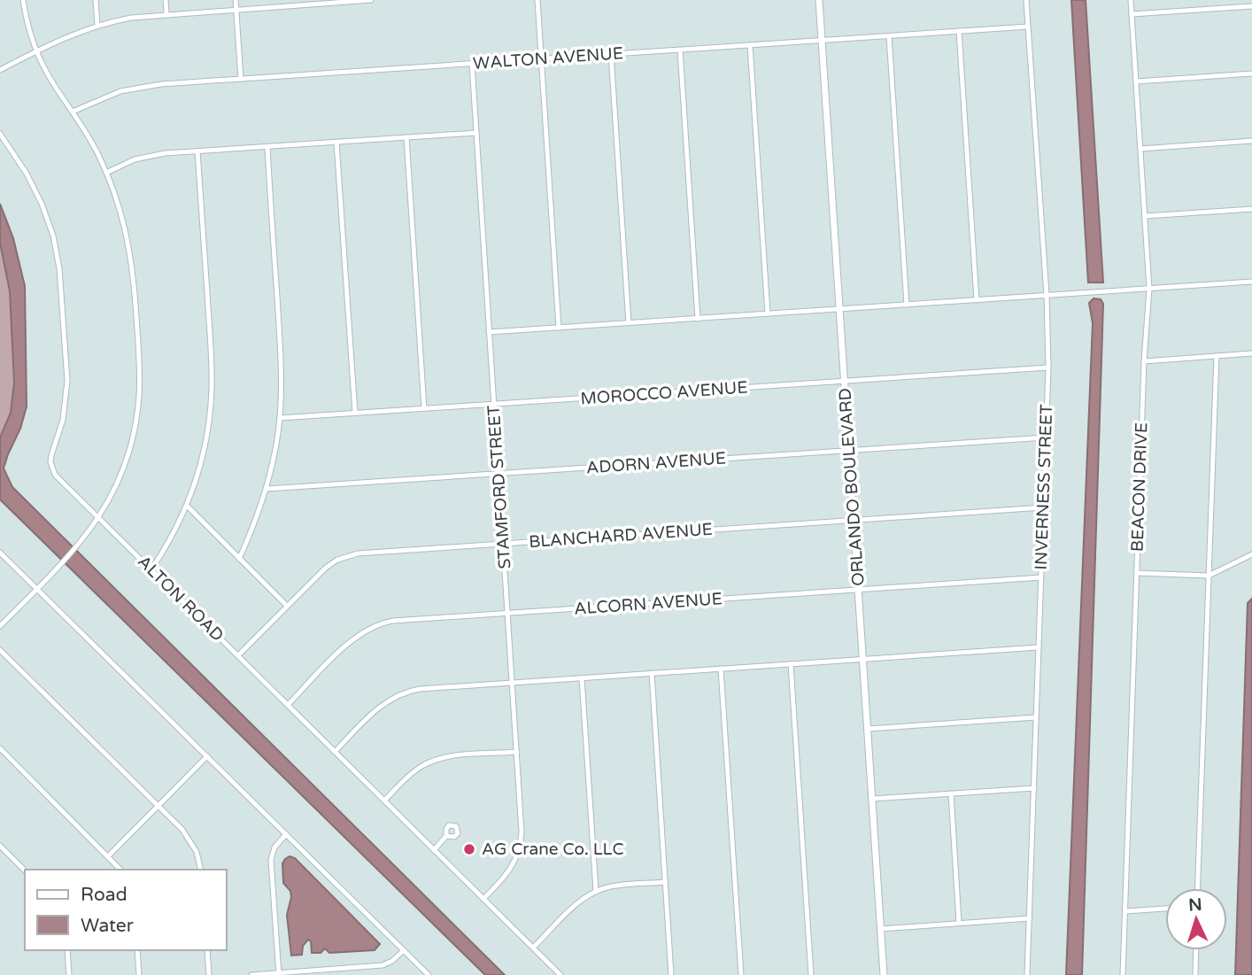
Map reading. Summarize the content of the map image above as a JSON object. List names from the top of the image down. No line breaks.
{"streets":{"street":["WALTON AVENUE","MOROCCO AVENUE","ADORN AVENUE","STAMFORD STREET","ORLANDO BOULEVARD","INVERNESS STREET","BEACON DRIVE","BLANCHARD AVENUE","ALTON ROAD","ALCORN AVENUE"]},"crossings":[["WALTON AVENUE","STAMFORD STREET"],["WALTON AVENUE","ORLANDO BOULEVARD"],["WALTON AVENUE","INVERNESS STREET"],["MOROCCO AVENUE","STAMFORD STREET"],["MOROCCO AVENUE","ORLANDO BOULEVARD"],["MOROCCO AVENUE","INVERNESS STREET"],["ADORN AVENUE","STAMFORD STREET"],["ADORN AVENUE","ORLANDO BOULEVARD"],["ADORN AVENUE","INVERNESS STREET"],["STAMFORD STREET","BLANCHARD AVENUE"],["STAMFORD STREET","ALTON ROAD"],["STAMFORD STREET","ALCORN AVENUE"],["ORLANDO BOULEVARD","BLANCHARD AVENUE"],["ORLANDO BOULEVARD","ALCORN AVENUE"],["INVERNESS STREET","BLANCHARD AVENUE"],["INVERNESS STREET","ALCORN AVENUE"],["BLANCHARD AVENUE","ALTON ROAD"],["ALTON ROAD","ALCORN AVENUE"]],"places":["AG Crane Co. LLC"],"legend":["Road","Water"],"north":"top"}
